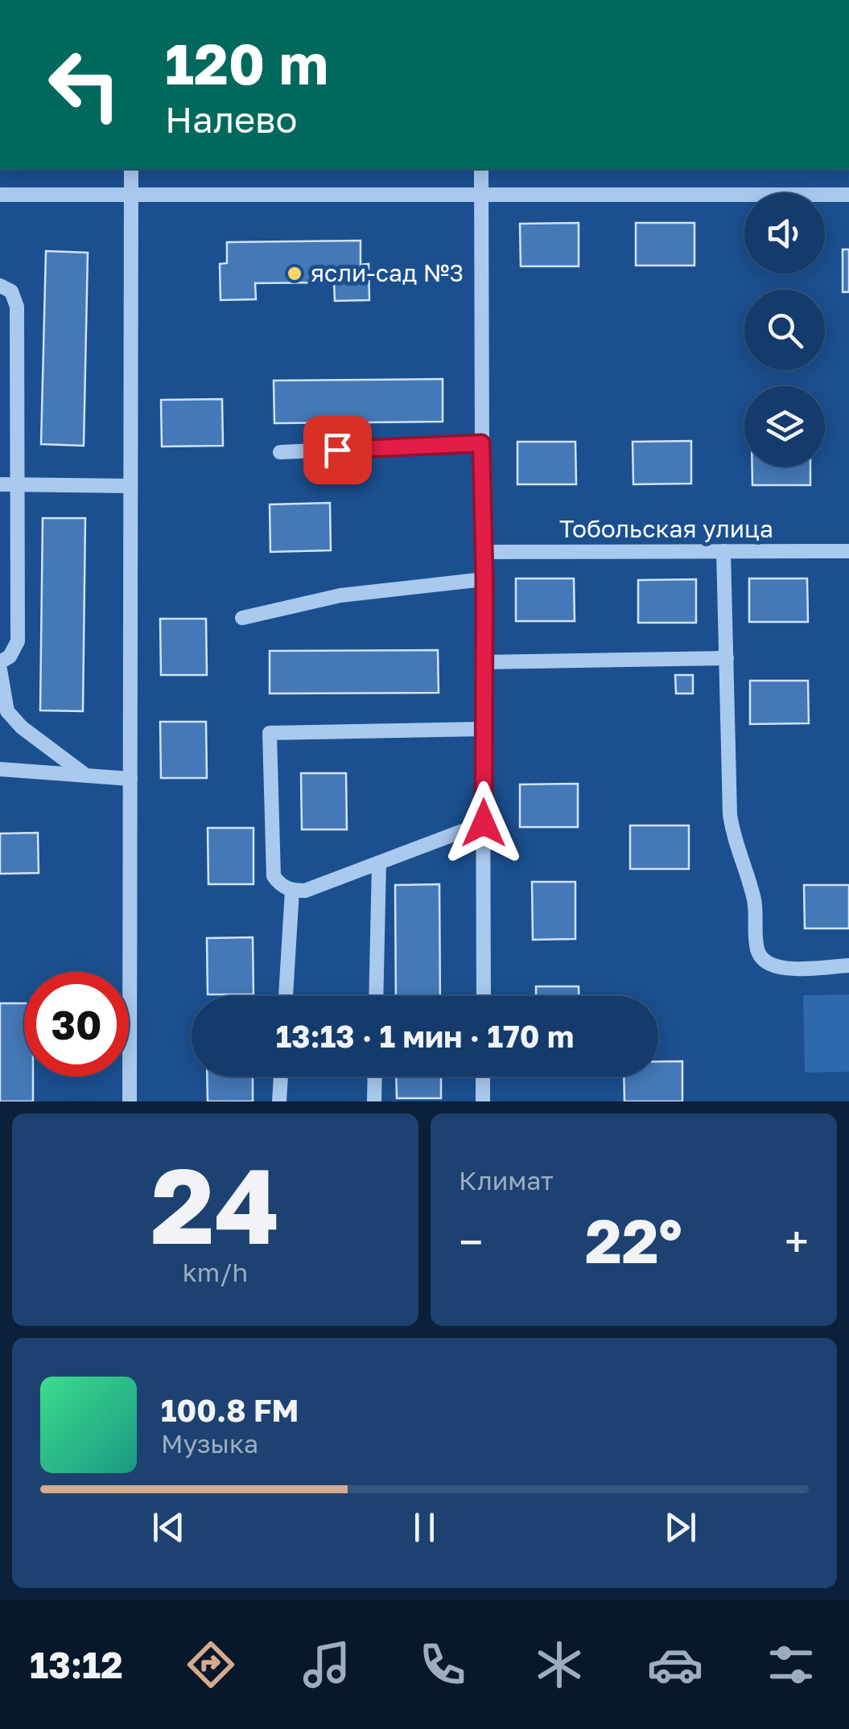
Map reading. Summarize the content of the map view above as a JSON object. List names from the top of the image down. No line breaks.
{"streets":{"street":["Тобольская улица"]},"places":["ясли-сад №3"],"page":{"turn":["120 m","Налево"],"limit":"30","trip":"13:13 · 1 мин · 170 m","tile":[["24","km/h"],"Климат"],"heat":["−","22°","+"],"song":["100.8 FM","Музыка"],"tabs":"13:12"}}
